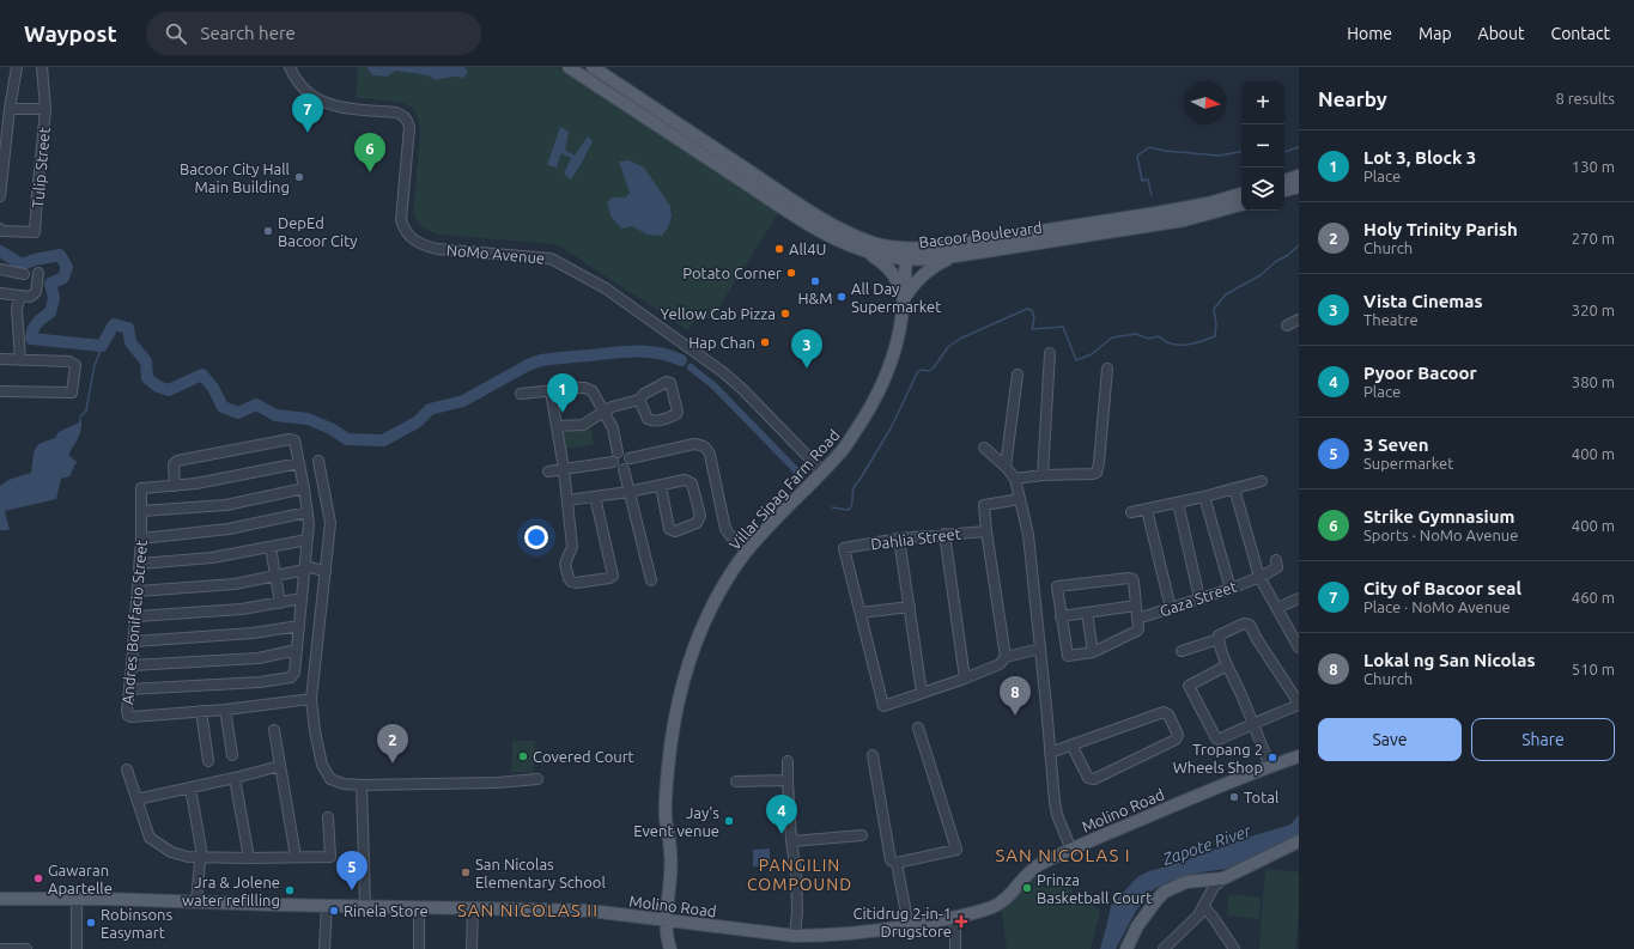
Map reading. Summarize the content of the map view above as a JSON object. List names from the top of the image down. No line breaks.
{"streets":{"main road":["Bacoor Boulevard","Villar Sipag Farm Road","Molino Road"],"street":["Tulip Street","NoMo Avenue","Dahlia Street","Gaza Street","Andres Bonifacio Street"]},"crossings":[["Bacoor Boulevard","Villar Sipag Farm Road"],["NoMo Avenue","Villar Sipag Farm Road"],["Villar Sipag Farm Road","Molino Road"]],"districts":["SAN NICOLAS I","PANGILIN COMPOUND","SAN NICOLAS II"],"water":["Zapote River"],"places":{"other":["Bacoor City Hall Main Building","DepEd Bacoor City","All4U","Potato Corner","H&M","All Day Supermarket","Yellow Cab Pizza","Hap Chan","Covered Court","Tropang 2 Wheels Shop","Total","Jay's Event venue","San Nicolas Elementary School","Gawaran Apartelle","Prinza Basketball Court","Jra & Jolene water refilling","Rinela Store","Robinsons Easymart"],"health":["Citidrug 2-in-1 Drugstore"]},"north":"right","page":{"header":"Waypost","search":"Search here","nav":["Home","Map","About","Contact"],"heading":["Nearby","8 results"],"map_buttons":["+","−"],"pins":["7","6","3","1","8","2","4","5"],"list":[{"mark":"1","name":"Lot 3, Block 3","note":"Place","value":"130 m"},{"mark":"2","name":"Holy Trinity Parish","note":"Church","value":"270 m"},{"mark":"3","name":"Vista Cinemas","note":"Theatre","value":"320 m"},{"mark":"4","name":"Pyoor Bacoor","note":"Place","value":"380 m"},{"mark":"5","name":"3 Seven","note":"Supermarket","value":"400 m"},{"mark":"6","name":"Strike Gymnasium","note":"Sports · NoMo Avenue","value":"400 m"},{"mark":"7","name":"City of Bacoor seal","note":"Place · NoMo Avenue","value":"460 m"},{"mark":"8","name":"Lokal ng San Nicolas","note":"Church","value":"510 m"}],"buttons":["Save","Share"]}}
